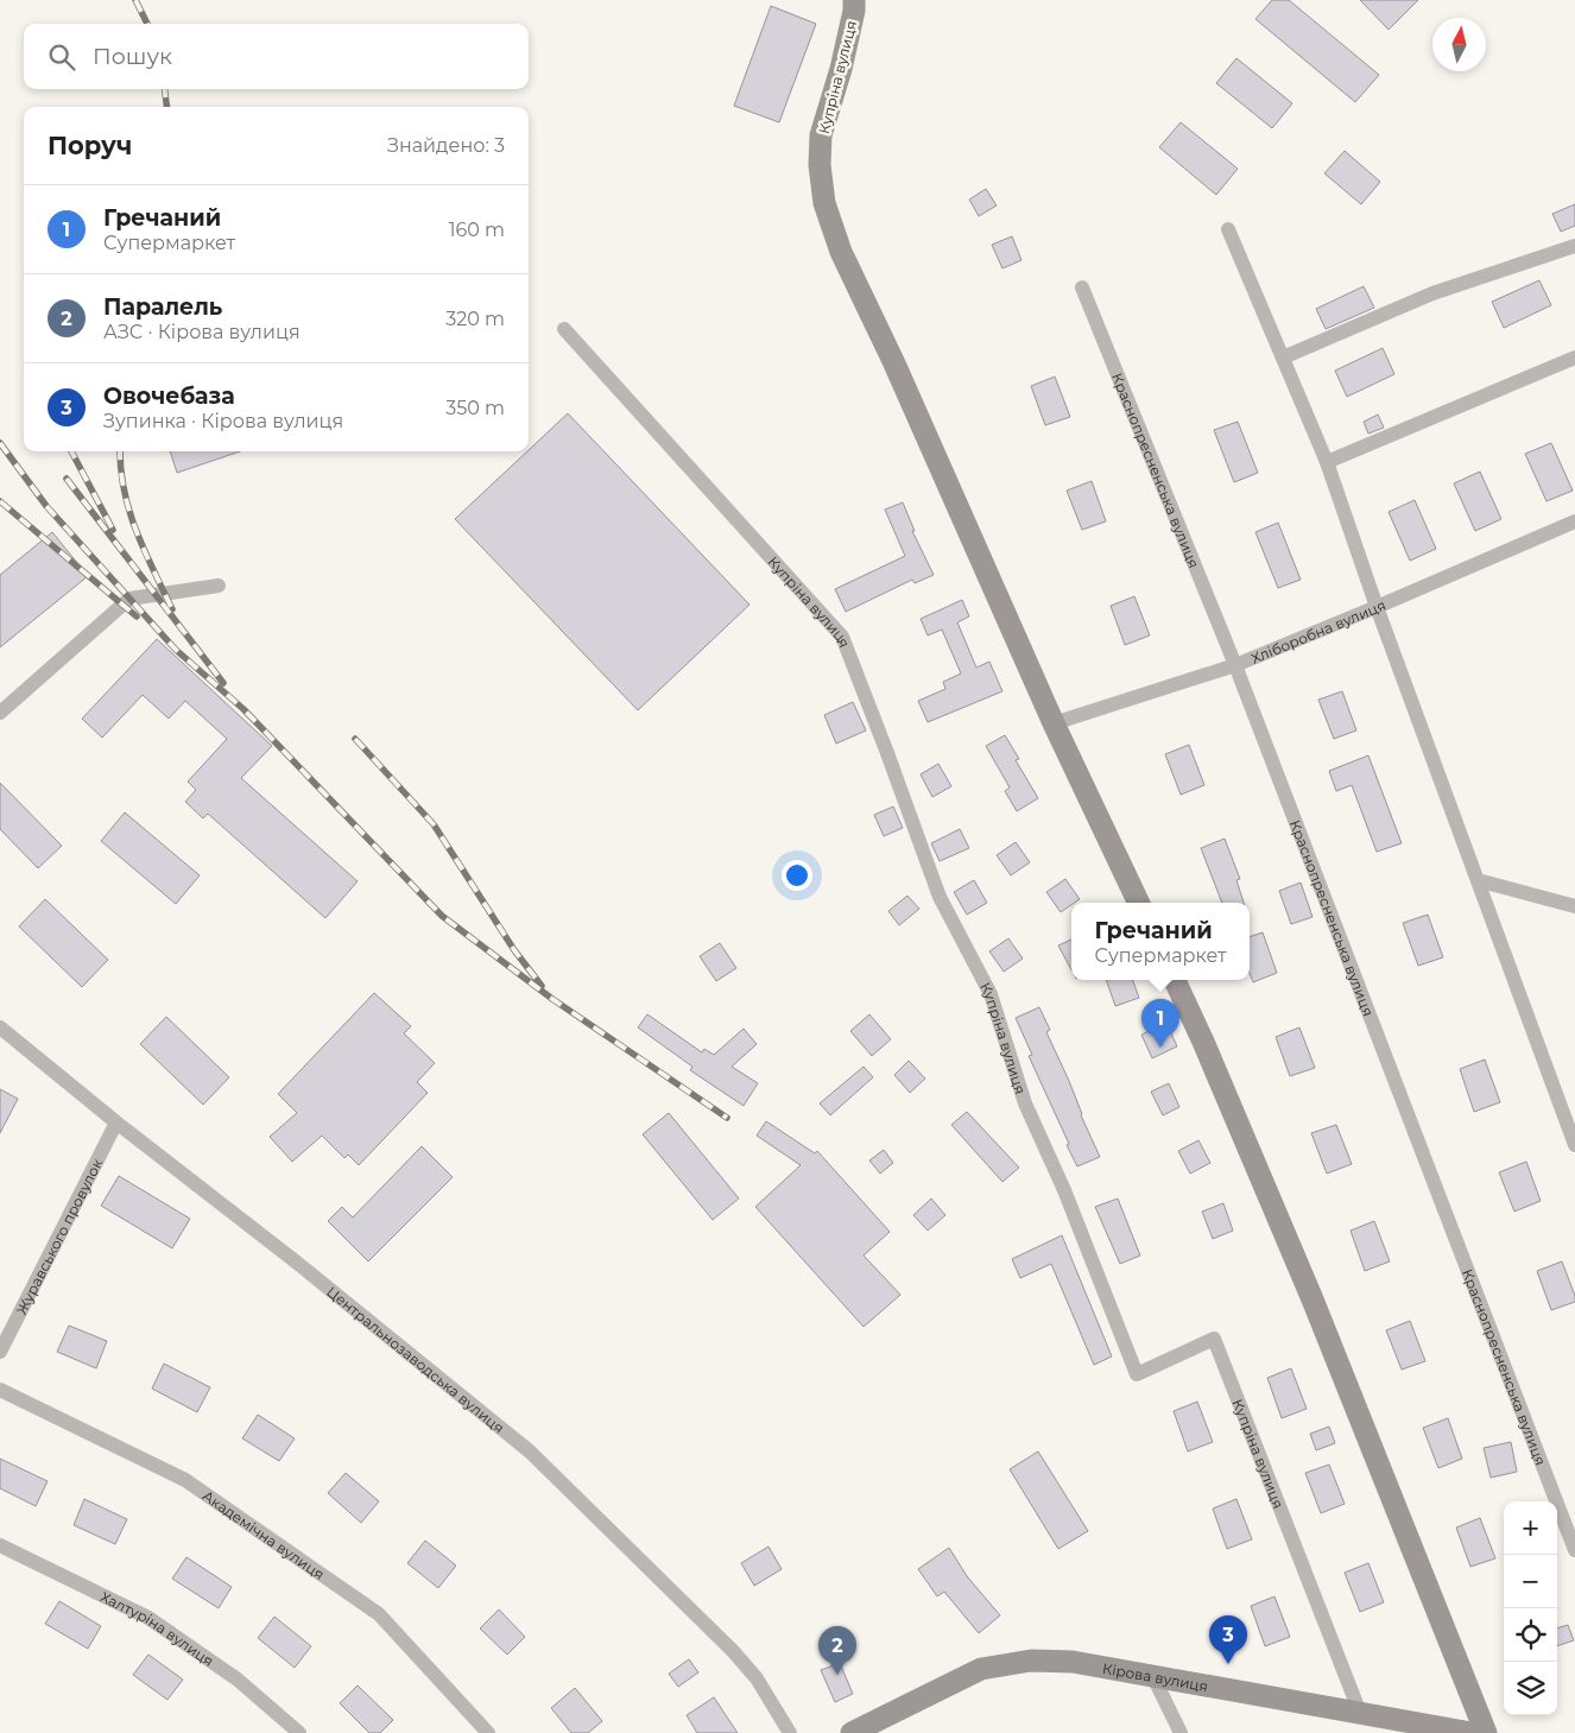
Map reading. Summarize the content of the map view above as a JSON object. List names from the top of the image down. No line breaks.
{"streets":{"main road":["Купріна вулиця","Кірова вулиця"],"street":["Краснопресненська вулиця","Хліборобна вулиця","Журавського провулок","Центральнозаводська вулиця","Академічна вулиця","Халтуріна вулиця"]},"crossings":[["Купріна вулиця","Хліборобна вулиця"],["Купріна вулиця","Кірова вулиця"],["Краснопресненська вулиця","Хліборобна вулиця"],["Журавського провулок","Центральнозаводська вулиця"]],"north":"top","page":{"search":"Пошук","heading":["Поруч","Знайдено: 3"],"list":[{"mark":"1","name":"Гречаний","note":"Супермаркет","value":"160 m"},{"mark":"2","name":"Паралель","note":"АЗС · Кірова вулиця","value":"320 m"},{"mark":"3","name":"Овочебаза","note":"Зупинка · Кірова вулиця","value":"350 m"}],"popup":["Гречаний","Супермаркет"],"pins":["1","3","2"],"map_buttons":["+","−"]}}
